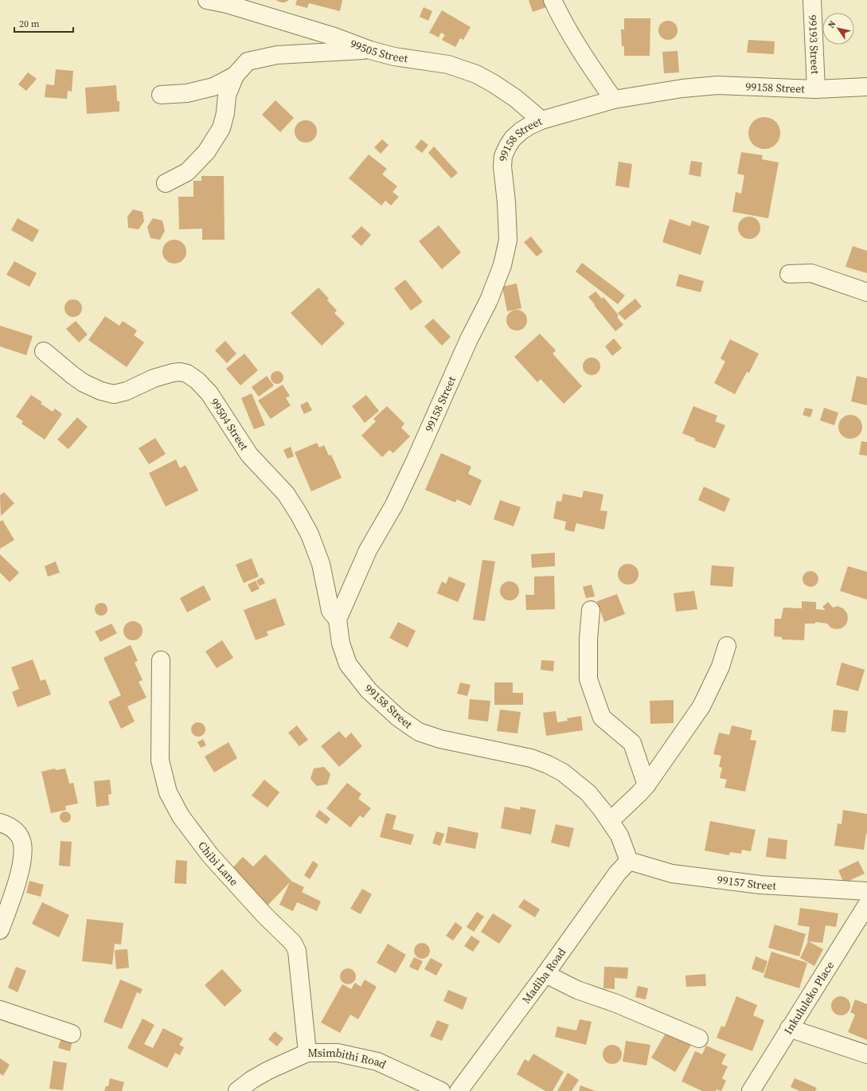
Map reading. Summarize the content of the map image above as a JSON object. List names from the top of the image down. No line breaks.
{"streets":{"street":["99193 Street","99505 Street","99158 Street","99504 Street","Chibi Lane","99157 Street","Madiba Road","Inkululeko Place","Msimbithi Road"]},"crossings":[["99193 Street","99158 Street"],["99505 Street","99158 Street"],["99158 Street","99504 Street"],["99158 Street","99157 Street"],["99158 Street","Madiba Road"],["Chibi Lane","Msimbithi Road"],["99157 Street","Madiba Road"]],"scale_bar":"20 m","north":"top left"}
